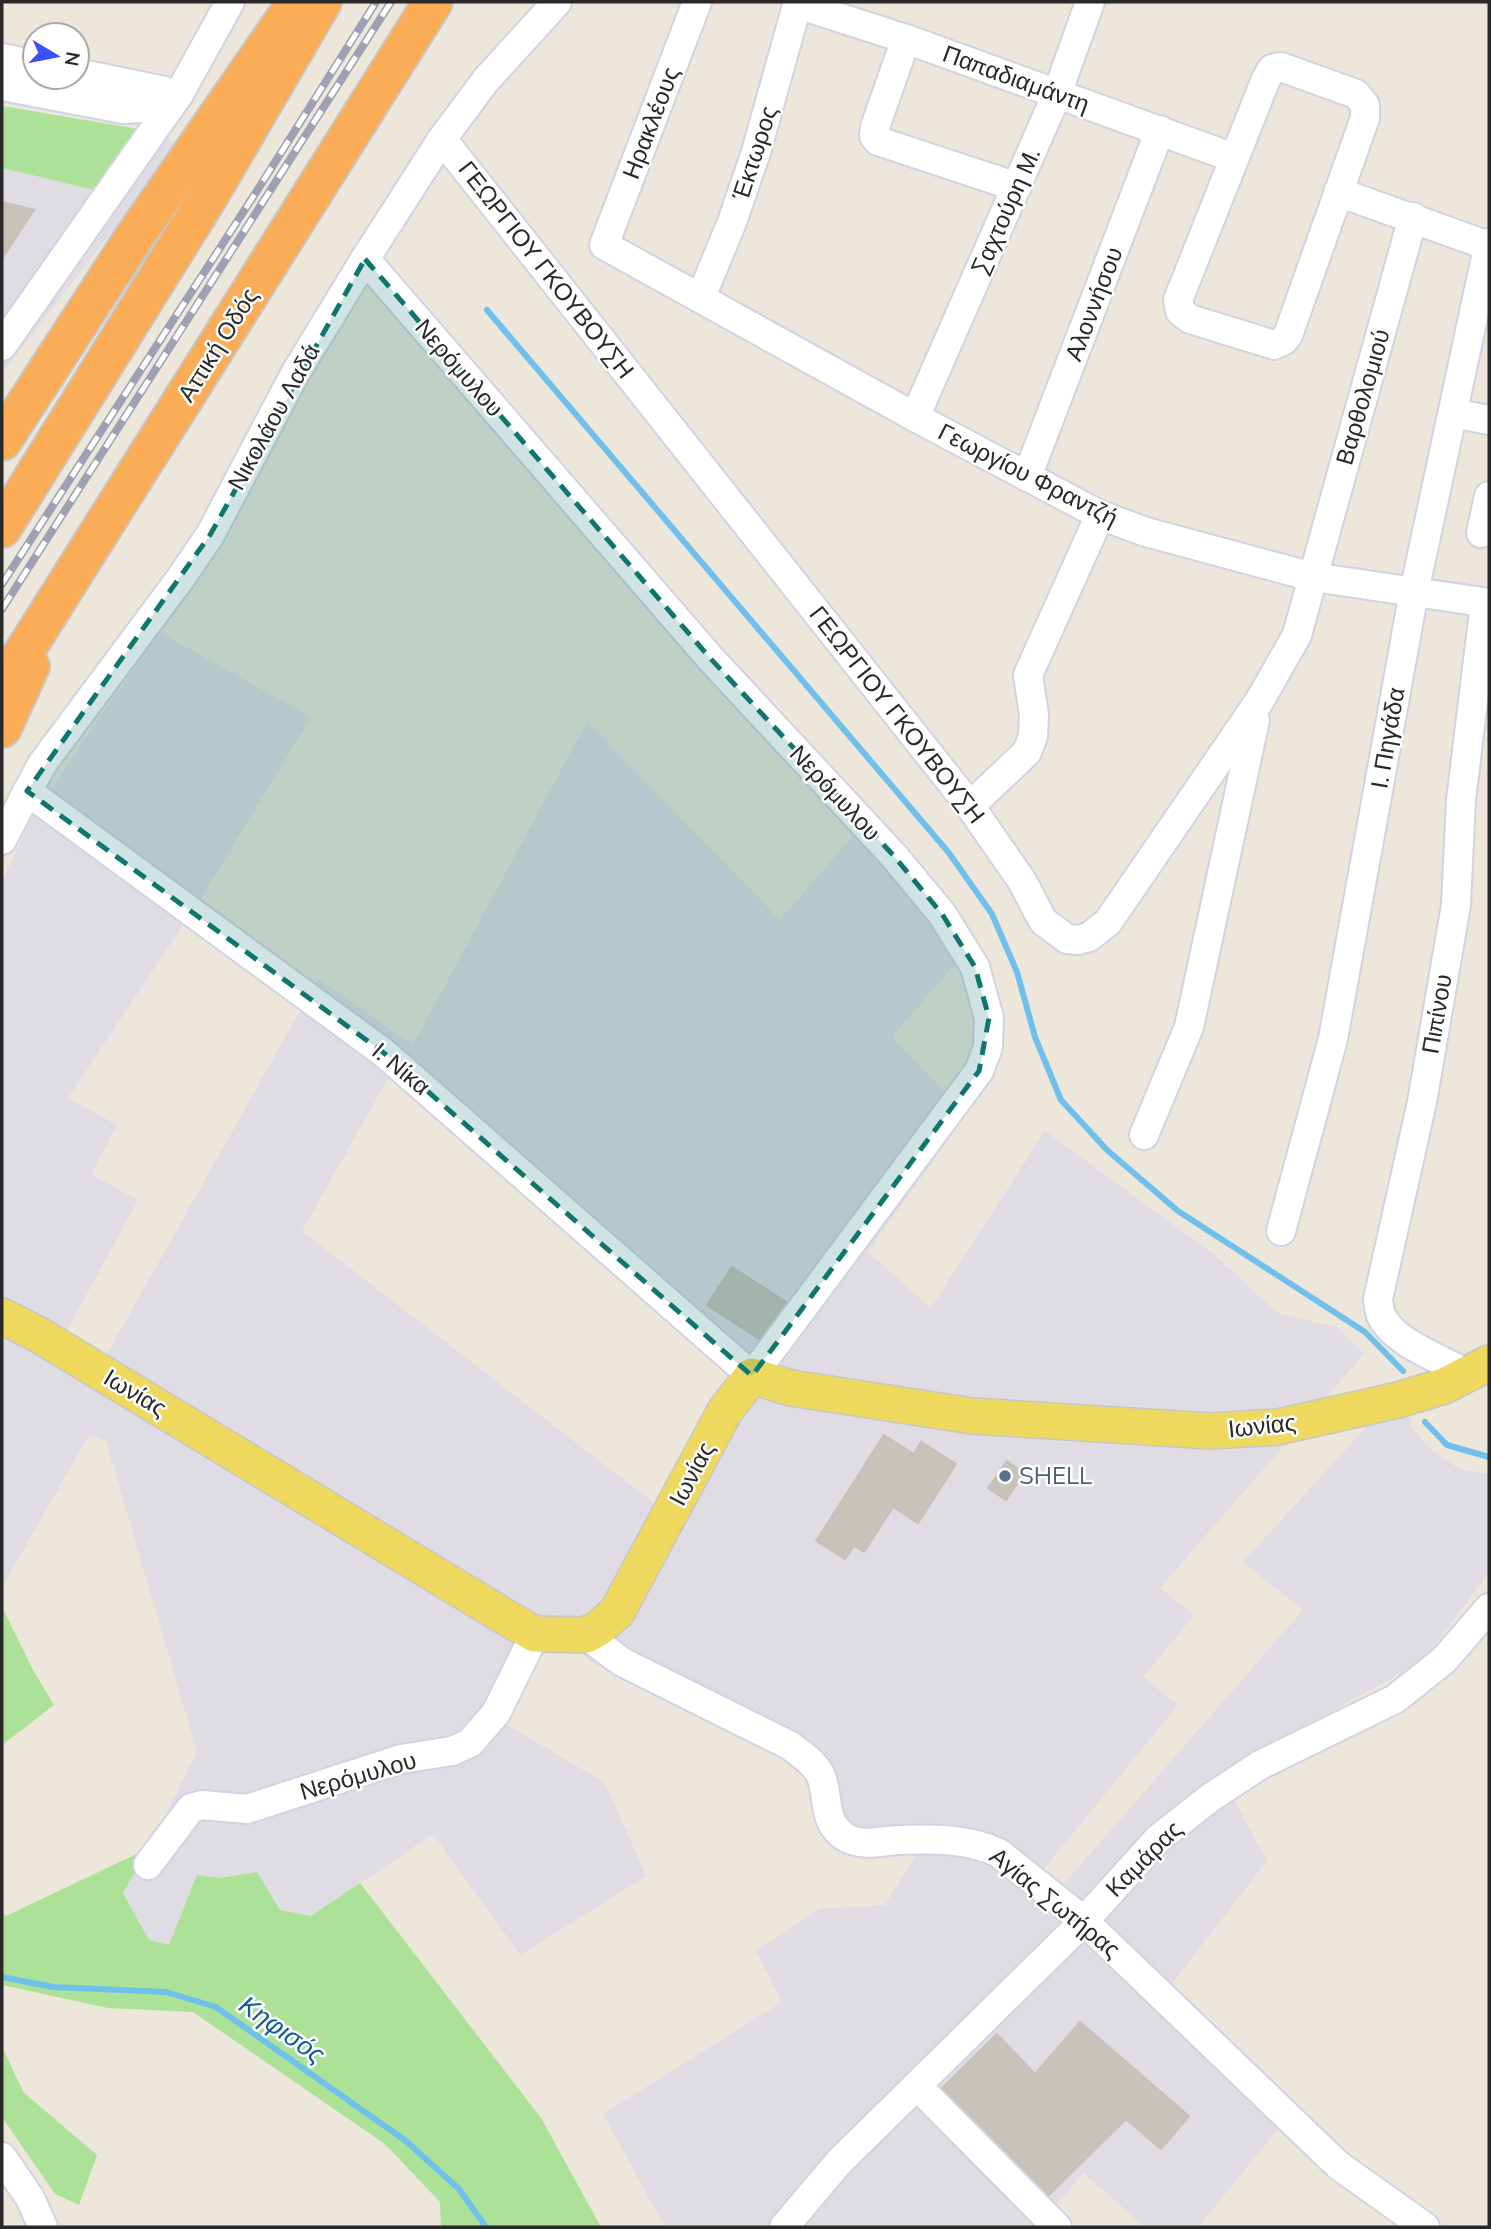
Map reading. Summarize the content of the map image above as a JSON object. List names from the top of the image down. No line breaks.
{"streets":{"highway":["Αττική Οδός"],"main road":["Ιωνίας"],"street":["Παπαδιαμάντη","Ηρακλέους","Έκτωρος","Σαχτούρη Μ.","ΓΕΩΡΓΙΟΥ ΓΚΟΥΒΟΥΣΗ","Αλοννήσου","Νερόμυλου","Βαρθολομιού","Νικολάου Λαδά","Γεωργίου Φραντζή","Ι. Πηγάδα","Πιπίνου","Ι. Νίκα","Καμάρας","Αγίας Σωτήρας"]},"crossings":[["Παπαδιαμάντη","Έκτωρος"],["Παπαδιαμάντη","Σαχτούρη Μ."],["Παπαδιαμάντη","Αλοννήσου"],["Ηρακλέους","Γεωργίου Φραντζή"],["Έκτωρος","Γεωργίου Φραντζή"],["Σαχτούρη Μ.","Γεωργίου Φραντζή"],["ΓΕΩΡΓΙΟΥ ΓΚΟΥΒΟΥΣΗ","Βαρθολομιού"],["ΓΕΩΡΓΙΟΥ ΓΚΟΥΒΟΥΣΗ","Νικολάου Λαδά"],["ΓΕΩΡΓΙΟΥ ΓΚΟΥΒΟΥΣΗ","Γεωργίου Φραντζή"],["Αλοννήσου","Γεωργίου Φραντζή"],["Νερόμυλου","Νικολάου Λαδά"],["Νερόμυλου","Ι. Νίκα"],["Νερόμυλου","Ιωνίας"],["Βαρθολομιού","Γεωργίου Φραντζή"],["Νικολάου Λαδά","Ι. Νίκα"],["Γεωργίου Φραντζή","Ι. Πηγάδα"],["Γεωργίου Φραντζή","Πιπίνου"],["Πιπίνου","Ιωνίας"],["Ι. Νίκα","Ιωνίας"],["Ιωνίας","Αγίας Σωτήρας"],["Καμάρας","Αγίας Σωτήρας"]],"water":["Κηφισός"],"places":["SHELL"],"north":"right"}
